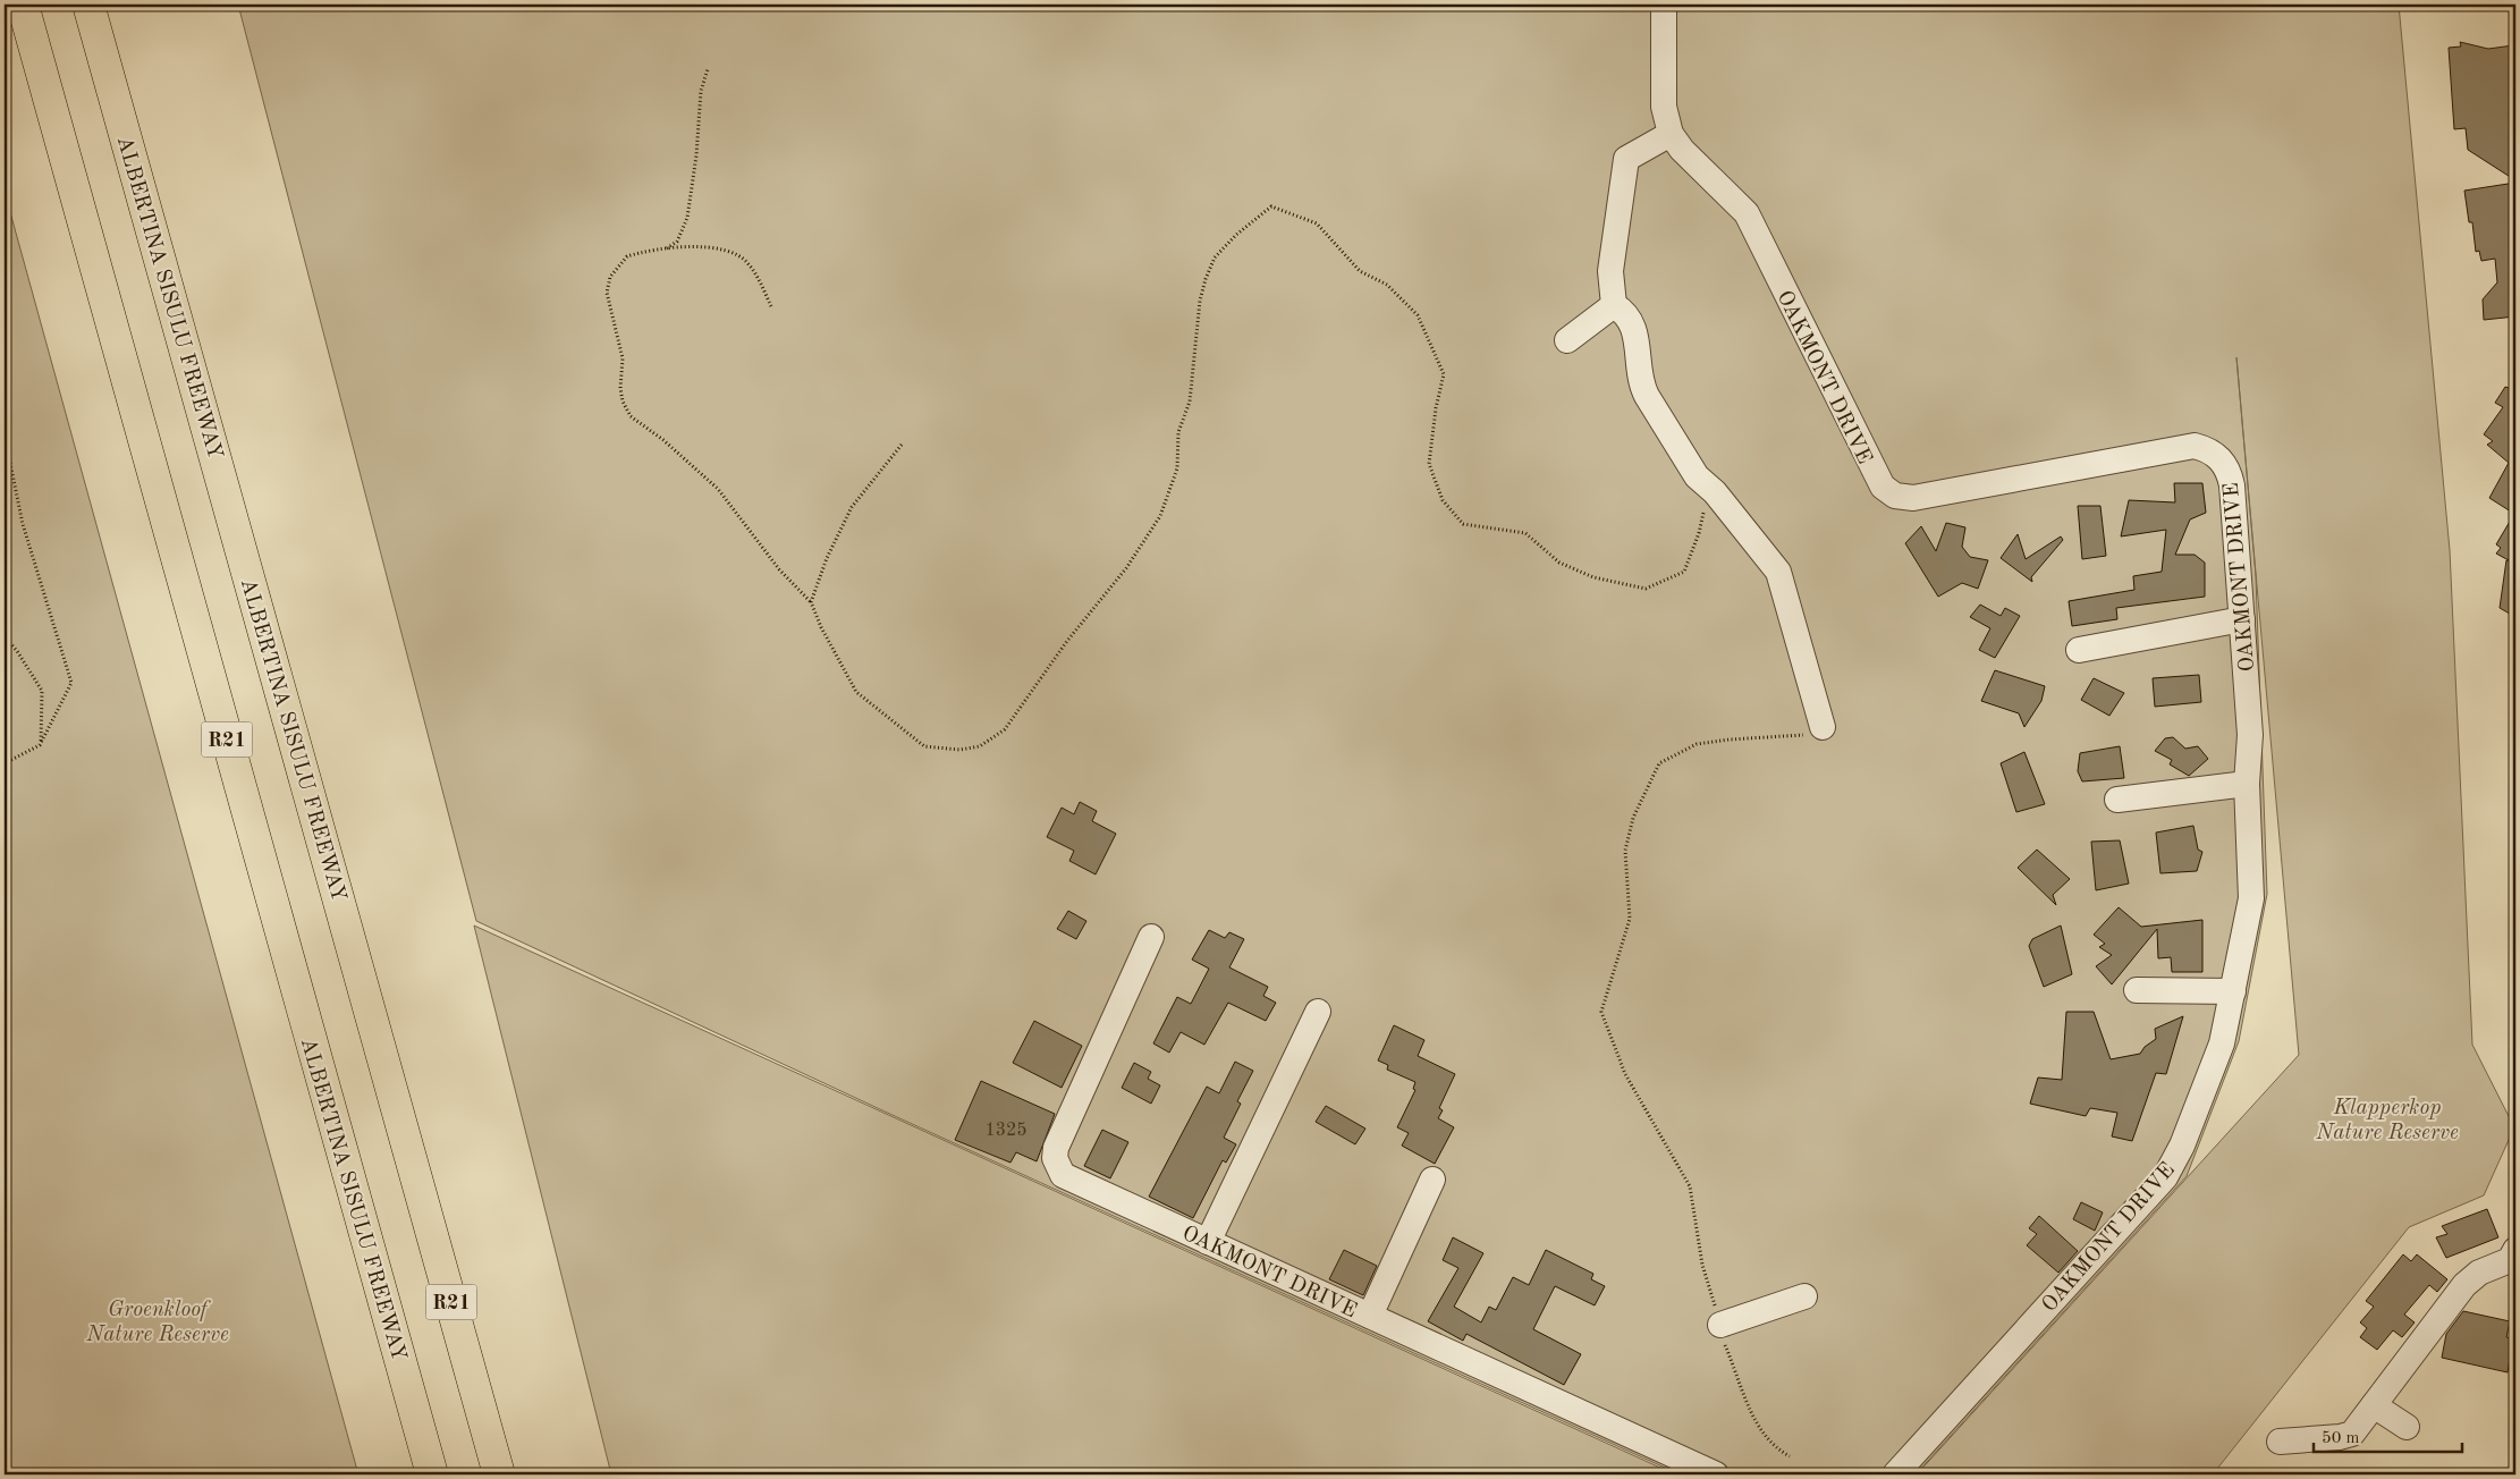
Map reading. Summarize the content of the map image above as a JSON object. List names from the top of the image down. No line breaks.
{"streets":{"highway":["ALBERTINA SISULU FREEWAY","R21"],"street":["OAKMONT DRIVE"]},"parks":["Klapperkop Nature Reserve","Groenkloof Nature Reserve"],"house_numbers":["1325"],"scale_bar":"50 m"}
